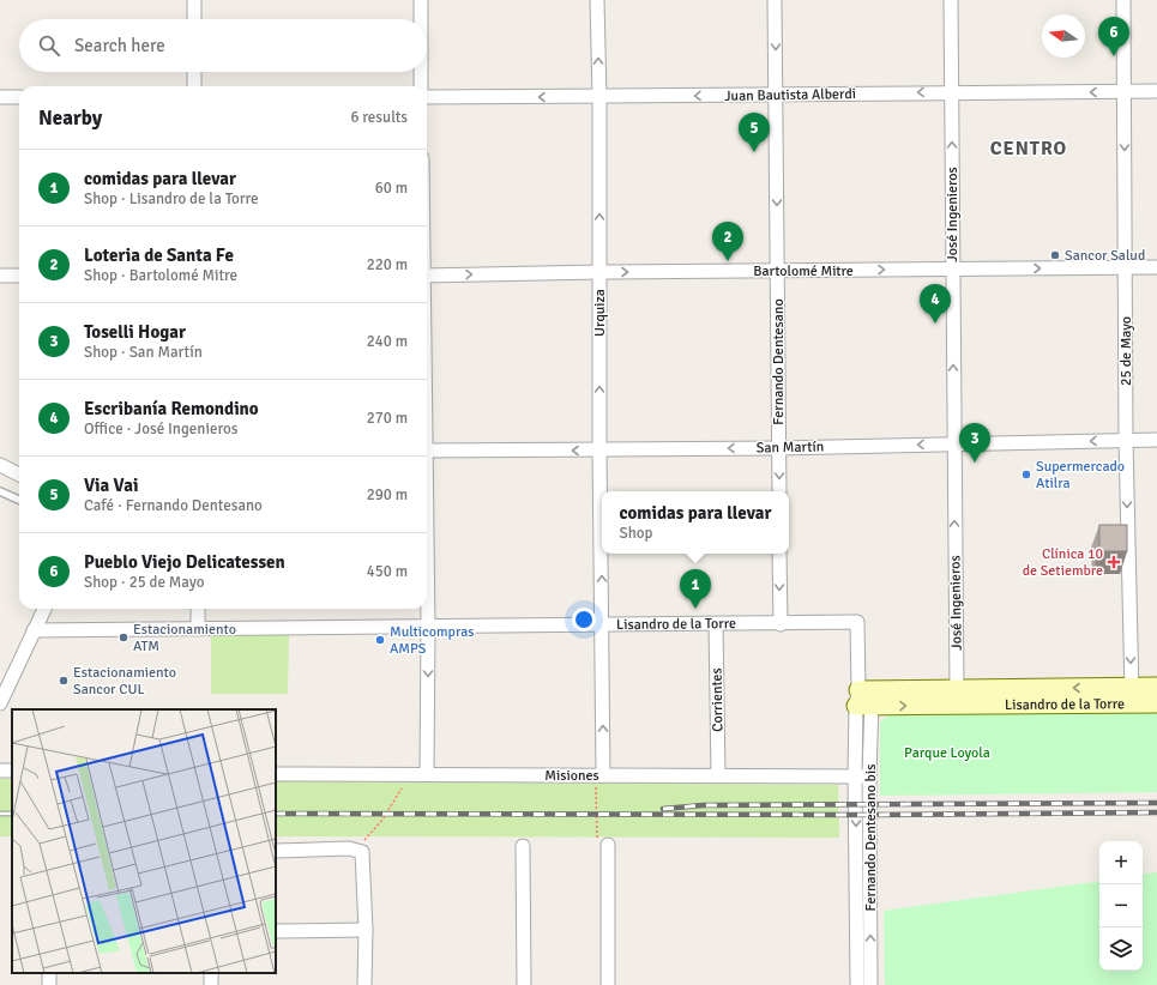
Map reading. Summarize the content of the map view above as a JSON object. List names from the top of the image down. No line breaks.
{"streets":{"street":["Juan Bautista Alberdi","José Ingenieros","Bartolomé Mitre","Urquiza","25 de Mayo","Fernando Dentesano","San Martín","Lisandro de la Torre","Corrientes","Misiones","Fernando Dentesano bis"]},"crossings":[["Juan Bautista Alberdi","José Ingenieros"],["Juan Bautista Alberdi","Urquiza"],["Juan Bautista Alberdi","25 de Mayo"],["Juan Bautista Alberdi","Fernando Dentesano"],["José Ingenieros","Bartolomé Mitre"],["José Ingenieros","San Martín"],["José Ingenieros","Lisandro de la Torre"],["Bartolomé Mitre","Urquiza"],["Bartolomé Mitre","25 de Mayo"],["Bartolomé Mitre","Fernando Dentesano"],["Urquiza","San Martín"],["Urquiza","Lisandro de la Torre"],["Urquiza","Misiones"],["25 de Mayo","San Martín"],["25 de Mayo","Lisandro de la Torre"],["Fernando Dentesano","San Martín"],["Lisandro de la Torre","Corrientes"],["Lisandro de la Torre","Fernando Dentesano bis"],["Corrientes","Misiones"],["Misiones","Fernando Dentesano bis"]],"one_way":["Juan Bautista Alberdi","José Ingenieros","Bartolomé Mitre","Urquiza","25 de Mayo","Fernando Dentesano","San Martín"],"districts":["CENTRO"],"parks":["Parque Loyola"],"places":{"other":["Sancor Salud","Supermercado Atilra","Estacionamiento ATM","Multicompras AMPS","Estacionamiento Sancor CUL"],"health":["Clínica 10 de Setiembre"]},"north":"left","page":{"pins":["6","5","2","4","3","1"],"search":"Search here","heading":["Nearby","6 results"],"list":[{"mark":"1","name":"comidas para llevar","note":"Shop · Lisandro de la Torre","value":"60 m"},{"mark":"2","name":"Loteria de Santa Fe","note":"Shop · Bartolomé Mitre","value":"220 m"},{"mark":"3","name":"Toselli Hogar","note":"Shop · San Martín","value":"240 m"},{"mark":"4","name":"Escribanía Remondino","note":"Office · José Ingenieros","value":"270 m"},{"mark":"5","name":"Via Vai","note":"Café · Fernando Dentesano","value":"290 m"},{"mark":"6","name":"Pueblo Viejo Delicatessen","note":"Shop · 25 de Mayo","value":"450 m"}],"popup":["comidas para llevar","Shop"],"map_buttons":["+","−"]}}
